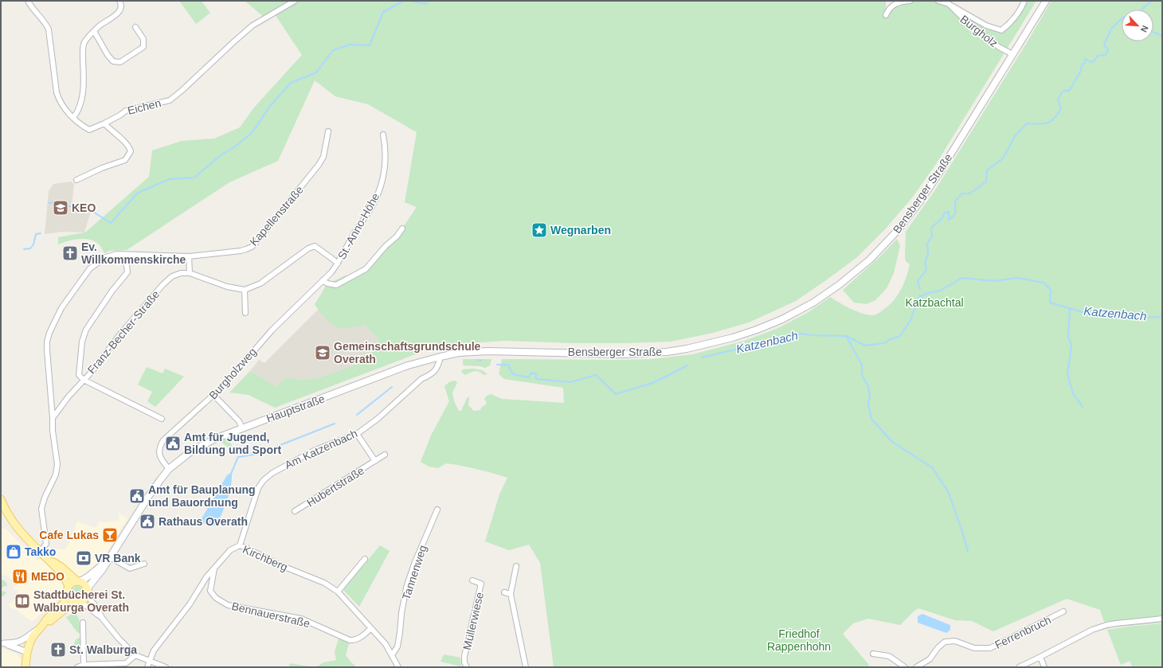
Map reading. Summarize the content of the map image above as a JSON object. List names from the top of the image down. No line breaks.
{"streets":{"main road":["Bensberger Straße","Hauptstraße"],"street":["Burgholz","Eichen","Kapellenstraße","St.-Anno-Höhe","Franz-Becher-Straße","Burgholzweg","Am Katzenbach","Hubertstraße","Kirchberg","Tannenweg","Bennauerstraße","Müllerwiese","Ferrenbruch"]},"crossings":[["Burgholz","Bensberger Straße"],["Bensberger Straße","Hauptstraße"],["St.-Anno-Höhe","Burgholzweg"],["Burgholzweg","Hauptstraße"],["Hauptstraße","Am Katzenbach"],["Am Katzenbach","Hubertstraße"],["Am Katzenbach","Kirchberg"],["Kirchberg","Tannenweg"],["Kirchberg","Bennauerstraße"]],"water":["Katzenbach"],"parks":["Katzbachtal","Friedhof Rappenhohn"],"places":{"school or university":["KEO","Gemeinschaftsgrundschule Overath"],"place":["Wegnarben"],"church":["Ev. Willkommenskirche","St. Walburga"],"public building":["Amt für Jugend, Bildung und Sport","Amt für Bauplanung und Bauordnung","Rathaus Overath"],"bar":["Cafe Lukas"],"shop":["Takko"],"bank":["VR Bank"],"restaurant":["MEDO"],"library":["Stadtbücherei St. Walburga Overath"]},"north":"bottom right"}
